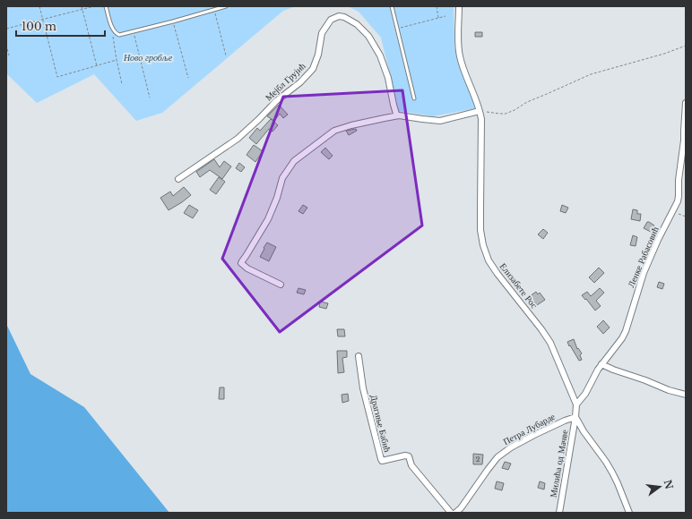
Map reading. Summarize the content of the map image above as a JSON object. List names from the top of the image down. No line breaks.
{"streets":{"street":["Мејбл Грујић","Ленке Рабасовић","Елизабете Рос","Драгиње Бабић","Петра Лубарде","Милића од Мачве"]},"crossings":[["Ленке Рабасовић","Елизабете Рос"],["Елизабете Рос","Петра Лубарде"],["Елизабете Рос","Милића од Мачве"],["Петра Лубарде","Милића од Мачве"]],"parks":["Ново гробље"],"house_numbers":["2"],"scale_bar":"100 m","north":"right"}
